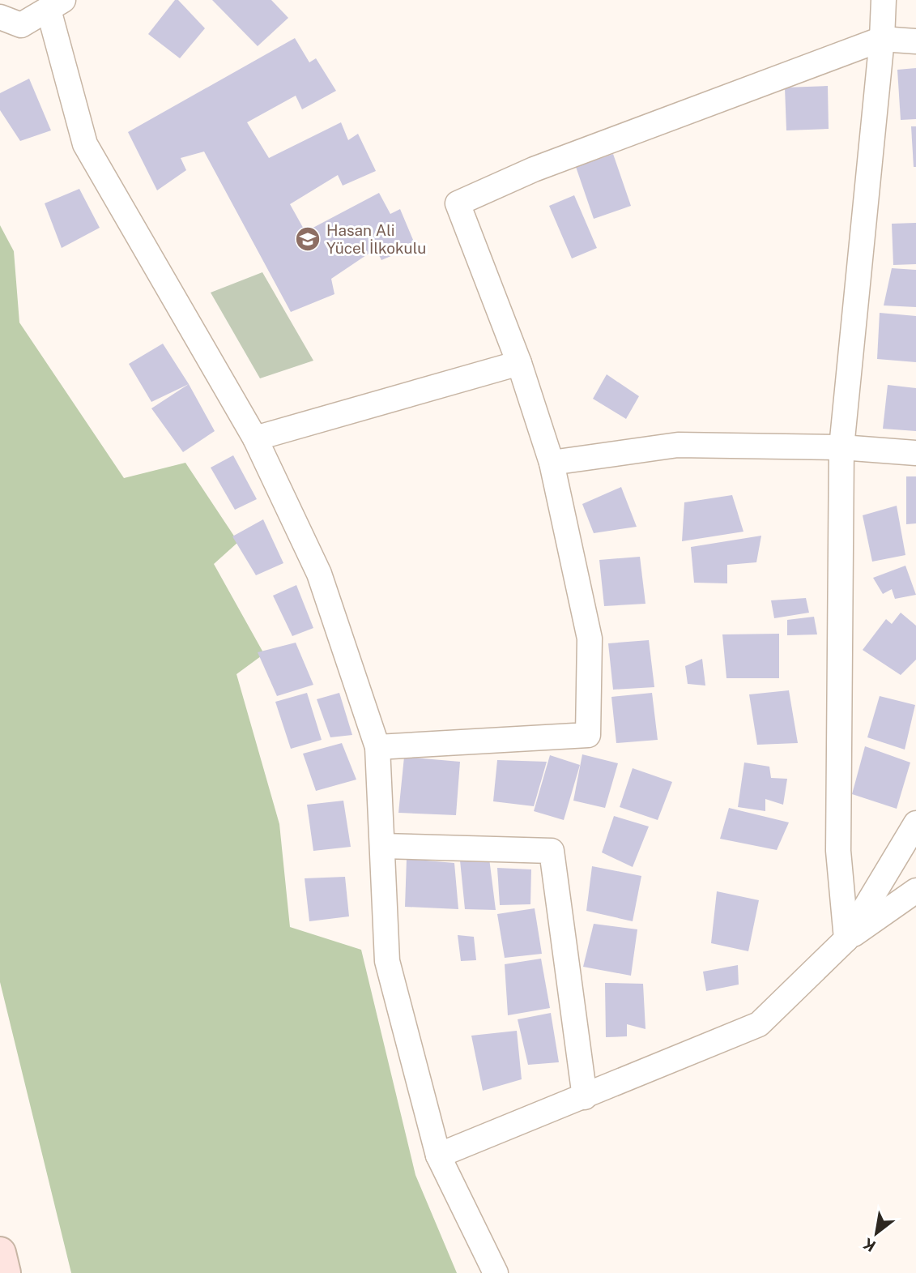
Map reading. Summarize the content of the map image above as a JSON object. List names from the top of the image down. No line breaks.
{"places":{"school or university":["Hasan Ali Yücel İlkokulu"]},"north":"bottom left"}
